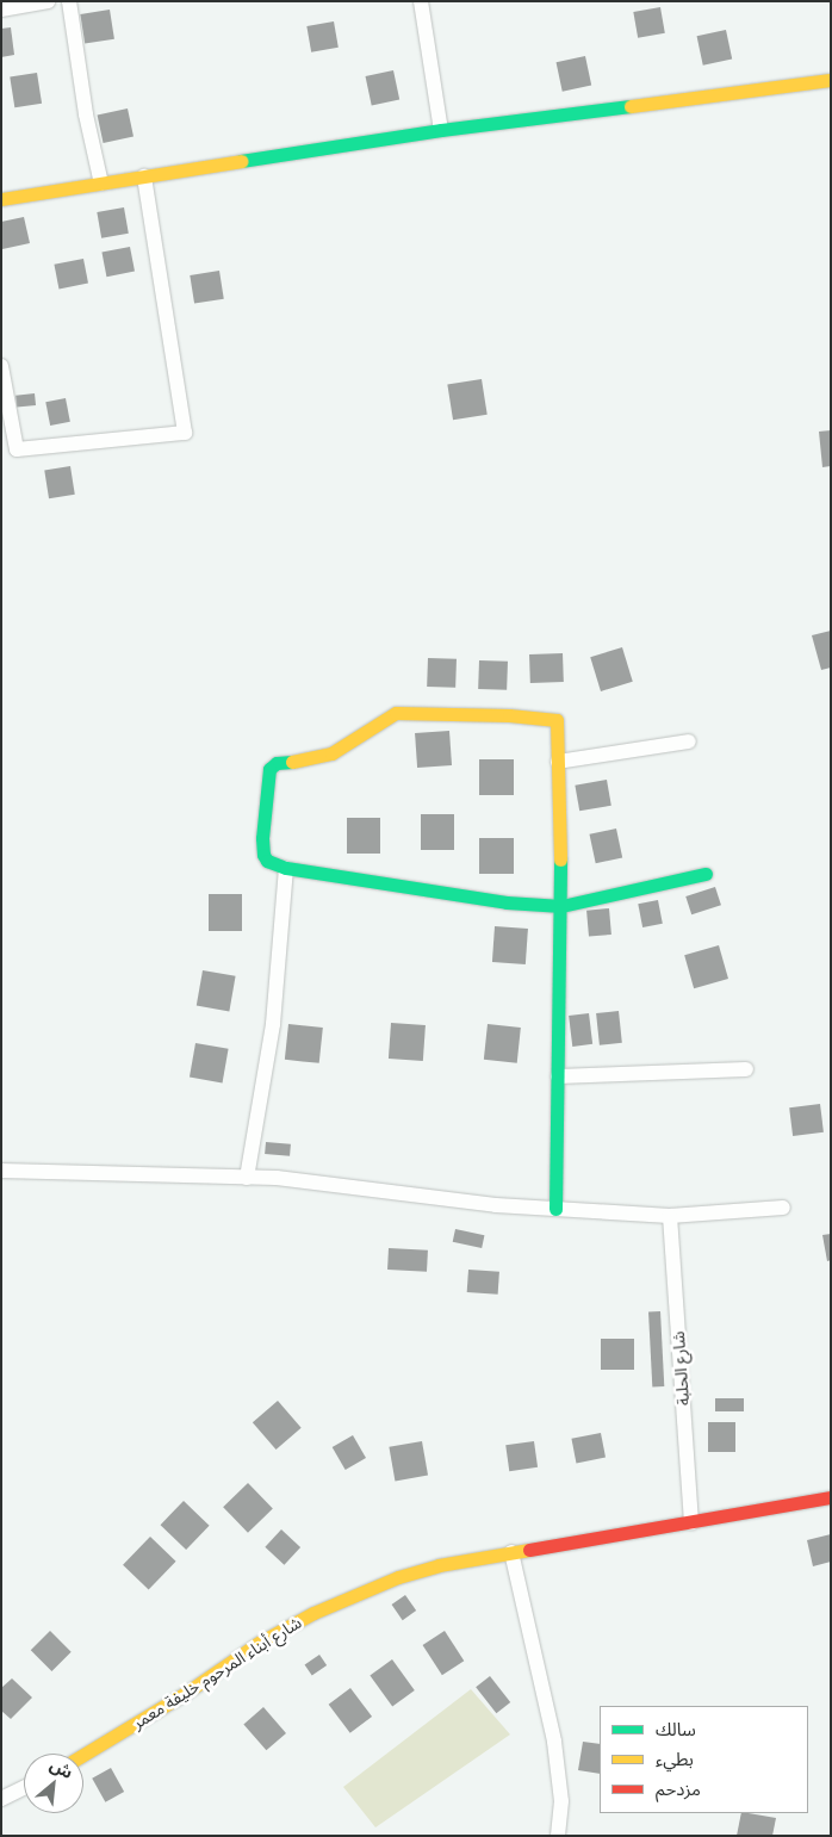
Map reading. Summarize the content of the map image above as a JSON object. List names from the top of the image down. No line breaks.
{"streets":{"street":["شارع الحلبة","شارع أبناء المرحوم خليفة معمر"]},"crossings":[["شارع الحلبة","شارع أبناء المرحوم خليفة معمر"]],"legend":["سالك","بطيء","مزدحم"],"north":"top right"}
